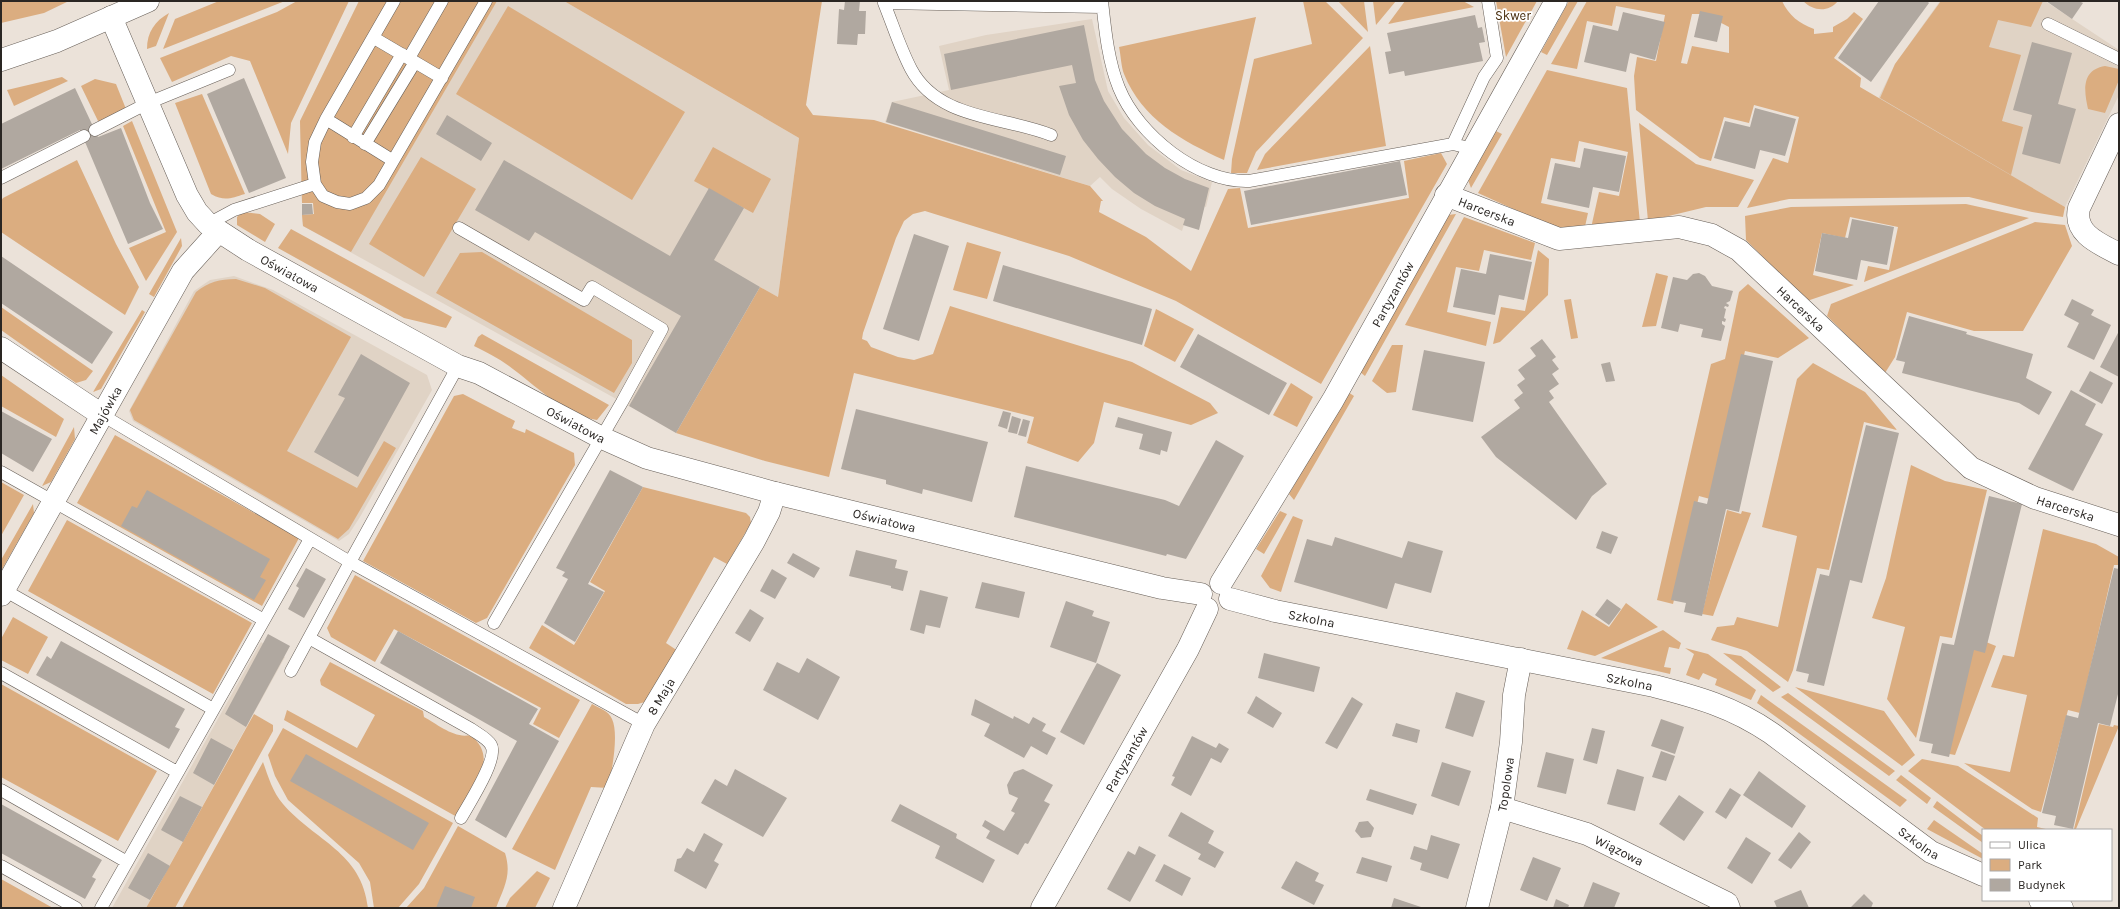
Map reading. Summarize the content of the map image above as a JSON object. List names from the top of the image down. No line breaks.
{"streets":{"street":["Harcerska","Oświatowa","Partyzantów","Majówka","Szkolna","8 Maja","Topolowa","Wiązowa"]},"crossings":[["Harcerska","Partyzantów"],["Oświatowa","Partyzantów"],["Oświatowa","Majówka"],["Oświatowa","8 Maja"],["Partyzantów","Szkolna"],["Szkolna","Topolowa"],["Topolowa","Wiązowa"]],"parks":["Skwer"],"legend":["Ulica","Park","Budynek"]}
